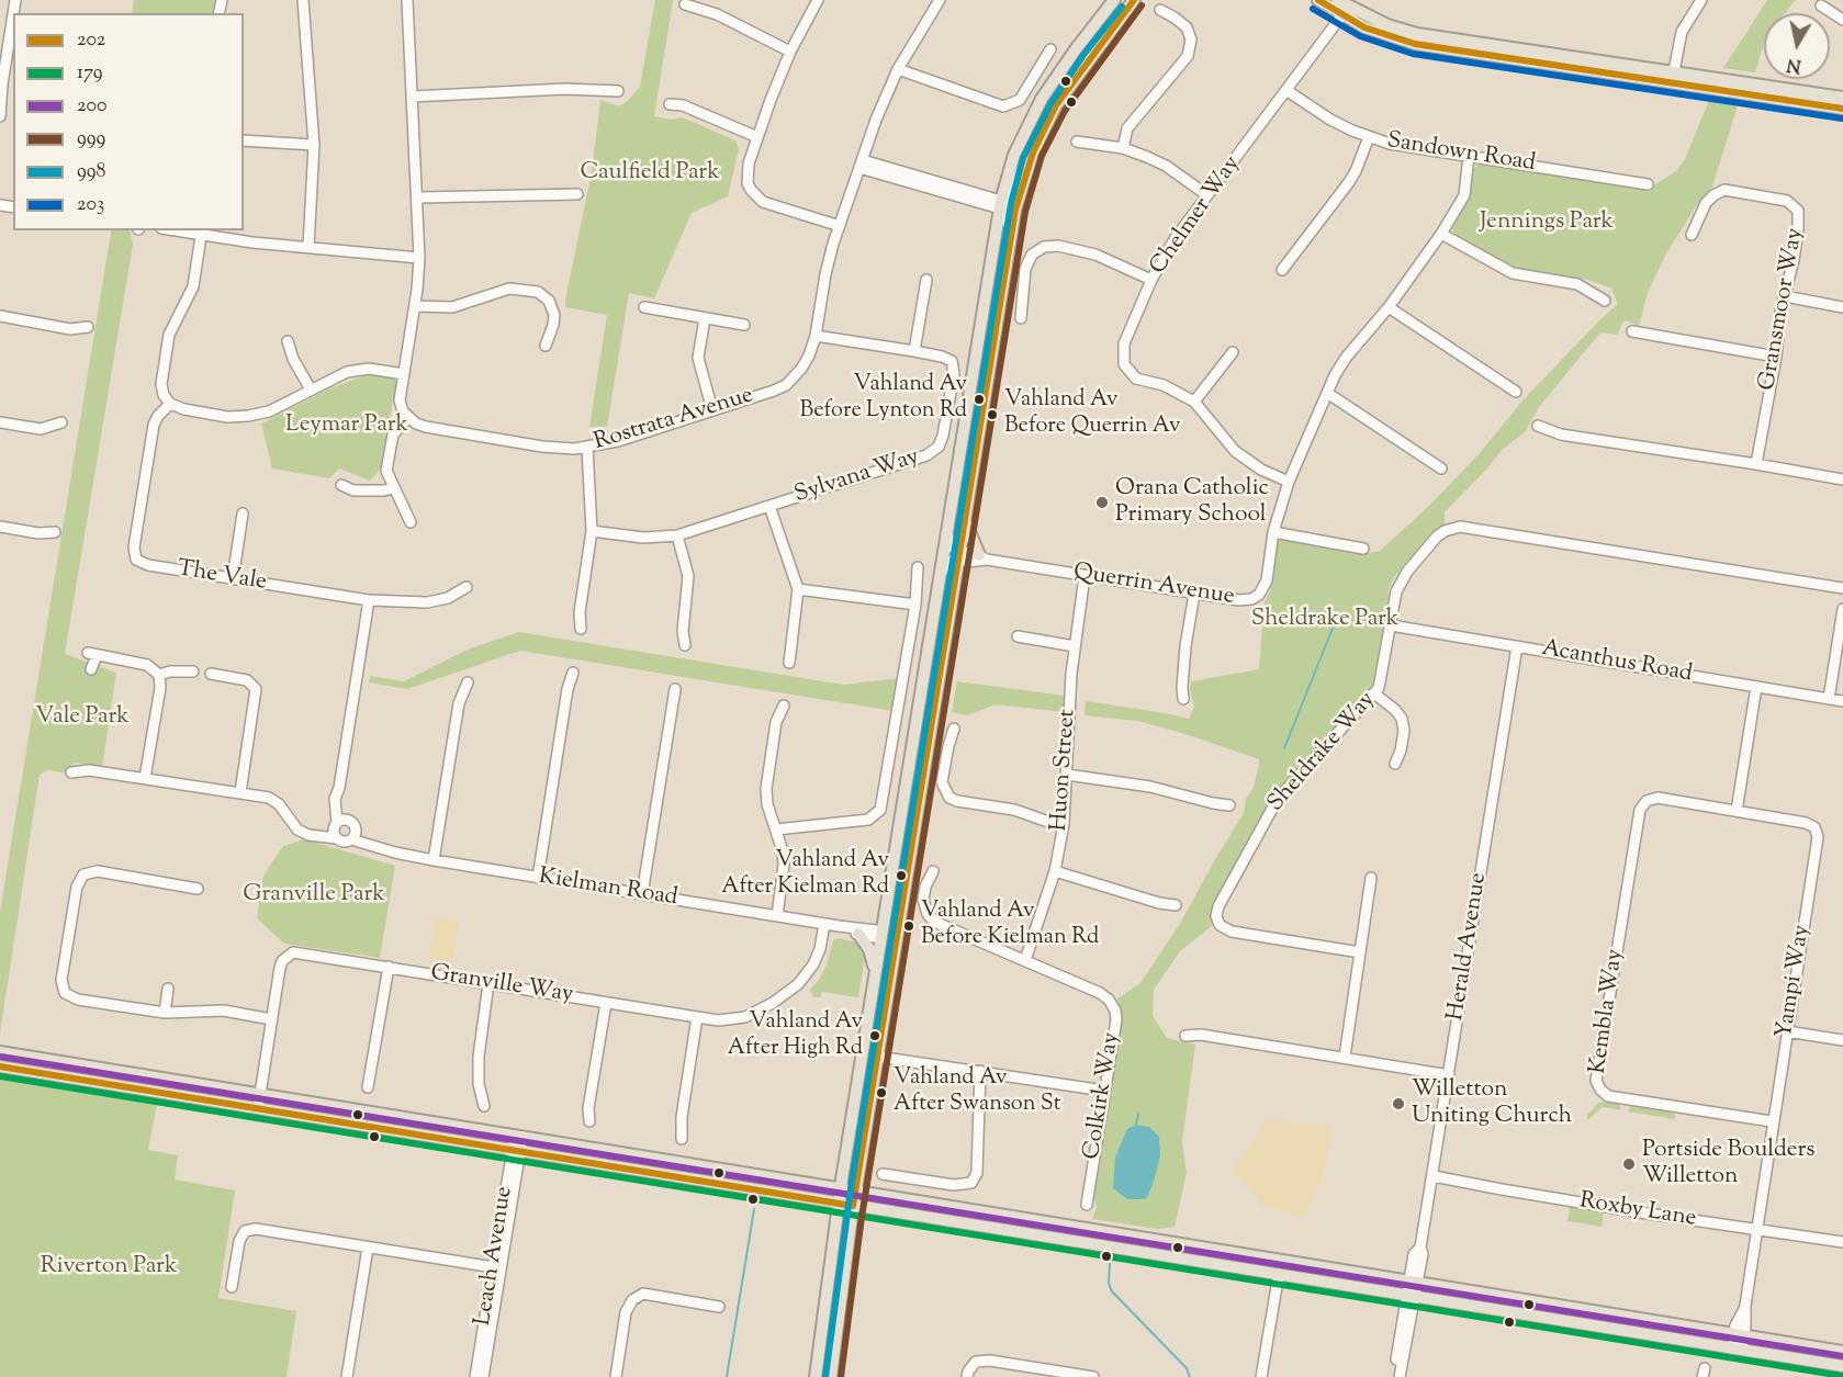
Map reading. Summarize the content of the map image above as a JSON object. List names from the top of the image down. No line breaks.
{"streets":{"street":["Sandown Road","Chelmer Way","Gransmoor Way","Rostrata Avenue","Sylvana Way","The Vale","Querrin Avenue","Acanthus Road","Sheldrake Way","Huon Street","Kielman Road","Herald Avenue","Yampi Way","Granville Way","Kembla Way","Colkirk Way","Roxby Lane","Leach Avenue"]},"crossings":[["Sandown Road","Chelmer Way"],["Sandown Road","Querrin Avenue"],["Chelmer Way","Querrin Avenue"],["Rostrata Avenue","Sylvana Way"],["Querrin Avenue","Huon Street"],["Acanthus Road","Sheldrake Way"],["Acanthus Road","Herald Avenue"],["Huon Street","Colkirk Way"],["Kielman Road","Granville Way"],["Herald Avenue","Roxby Lane"],["Yampi Way","Kembla Way"],["Yampi Way","Roxby Lane"]],"parks":["Caulfield Park","Jennings Park","Leymar Park","Sheldrake Park","Vale Park","Granville Park","Riverton Park"],"places":["Vahland Av Before Lynton Rd","Vahland Av Before Querrin Av","Orana Catholic Primary School","Vahland Av After Kielman Rd","Vahland Av Before Kielman Rd","Vahland Av After High Rd","Vahland Av After Swanson St","Willetton Uniting Church","Portside Boulders Willetton"],"lines":["transit line 202","transit line 999","transit line 998","transit line 203","transit line 200","transit line 179"],"legend":["202","179","200","999","998","203"],"north":"bottom"}
